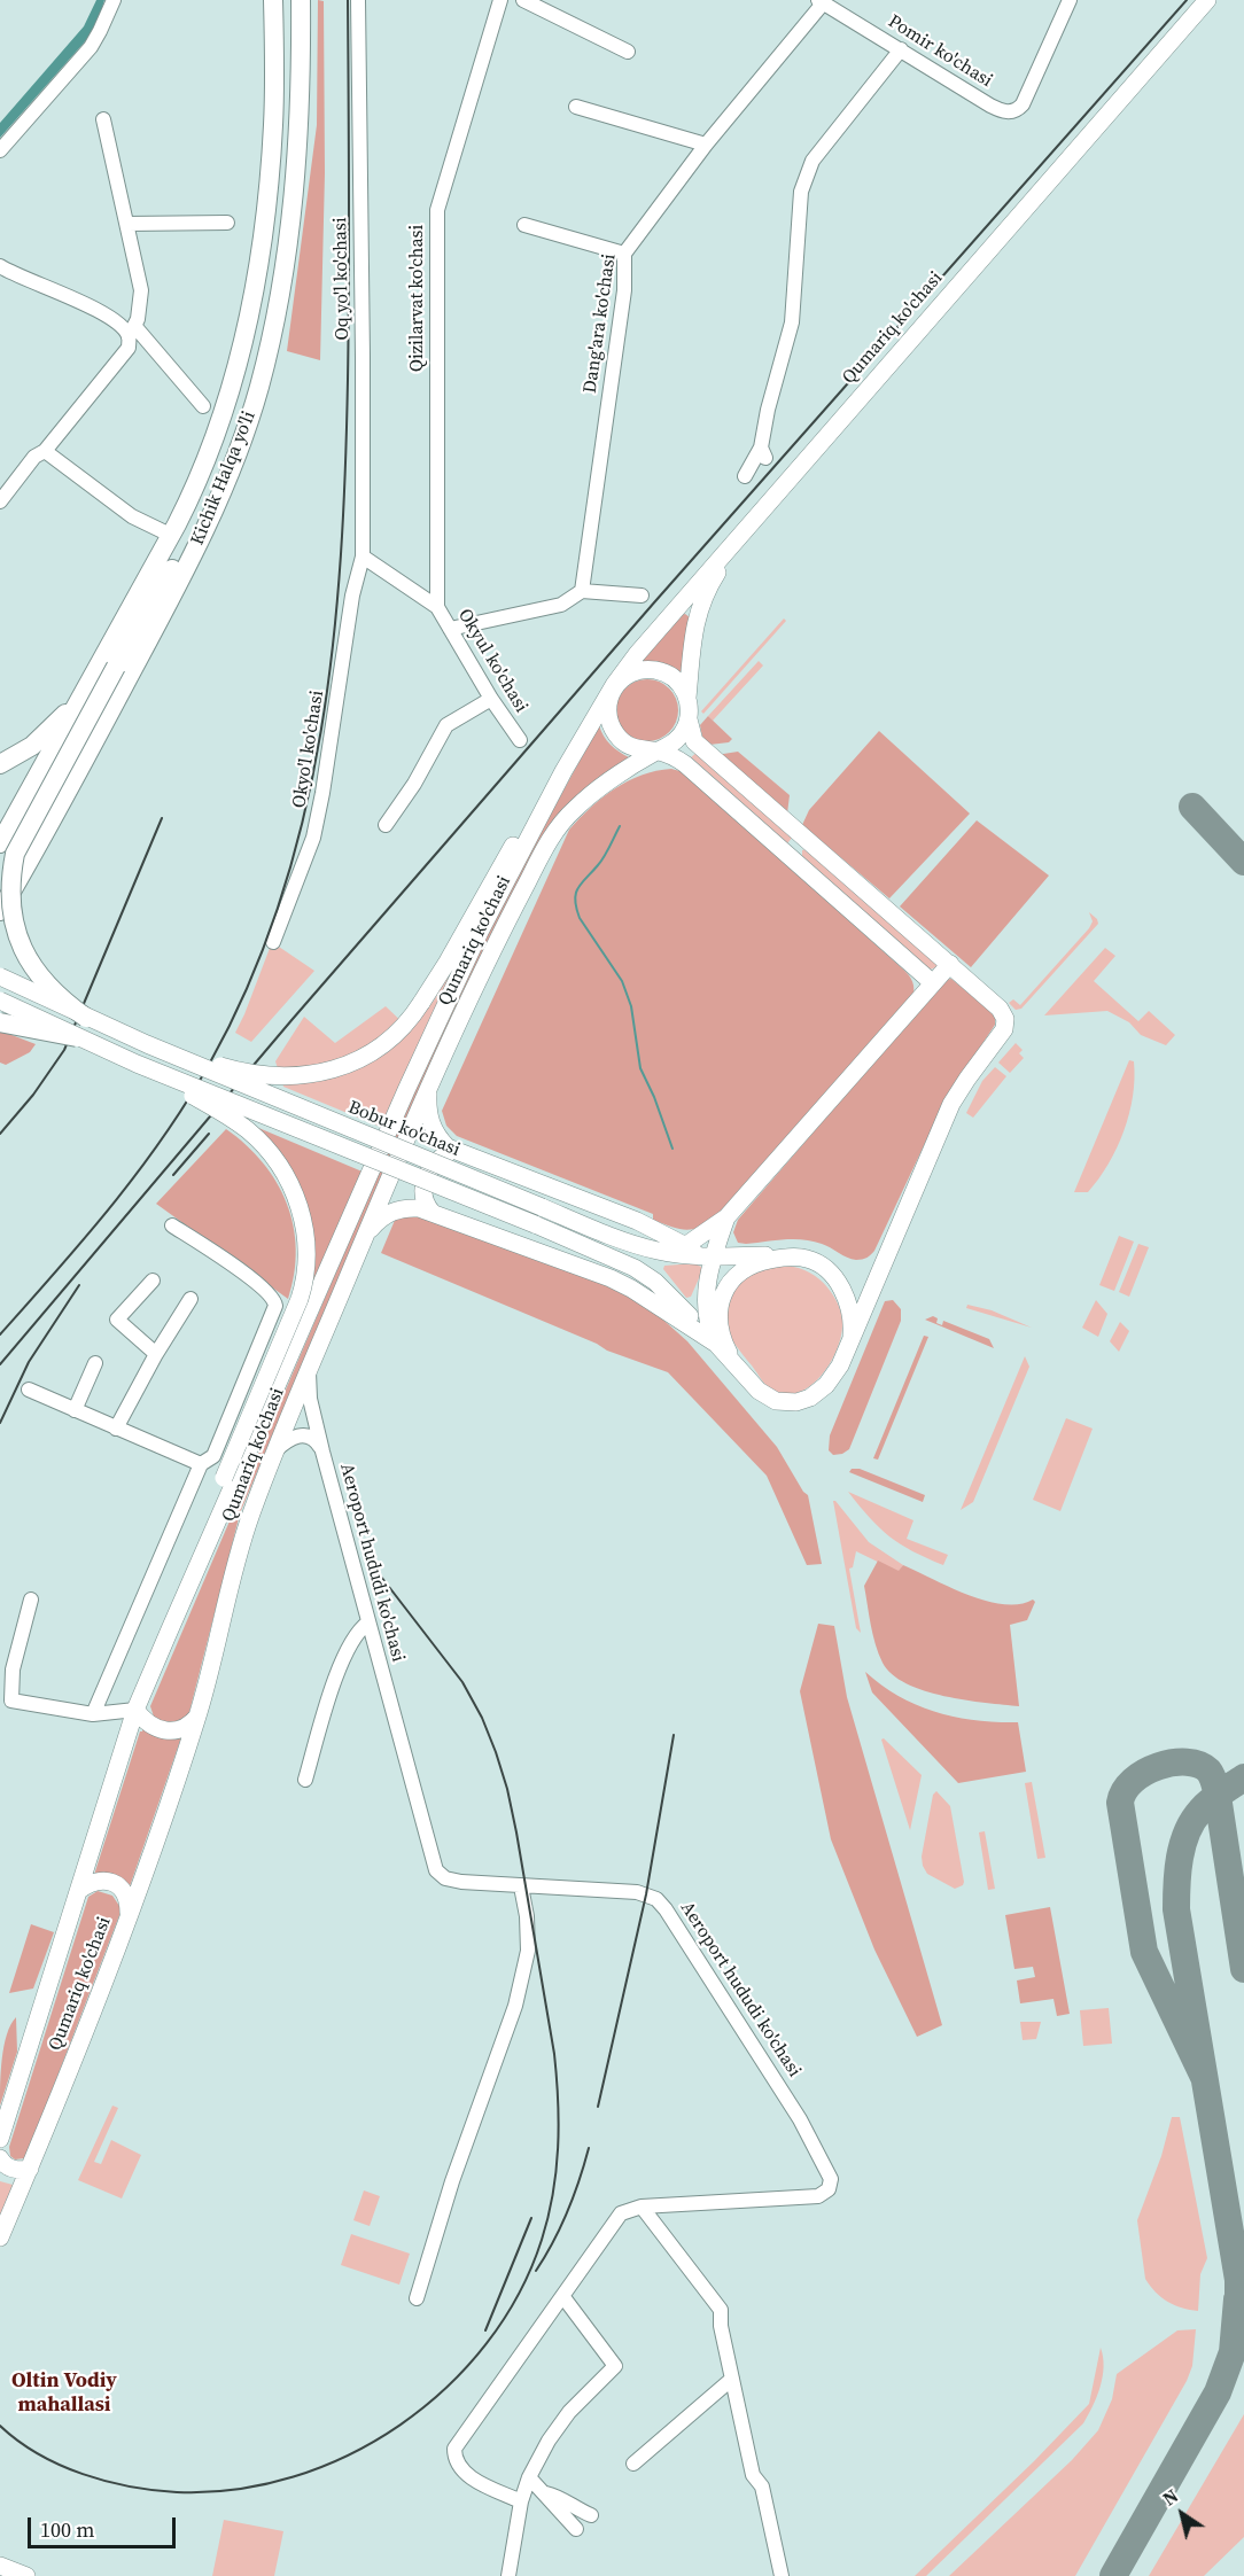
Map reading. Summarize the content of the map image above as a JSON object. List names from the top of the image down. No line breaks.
{"streets":{"highway":["Kichik Halqa yo'li"],"main road":["Qumariq ko'chasi","Bobur ko'chasi"],"street":["Pomir ko'chasi","Oq yo'l ko'chasi","Qizilarvat ko'chasi","Dang'ara ko'chasi","Okyul ko'chasi","Okyo'l ko'chasi","Aeroport hududi ko'chasi"]},"crossings":[["Pomir ko'chasi","Dang'ara ko'chasi"],["Oq yo'l ko'chasi","Okyul ko'chasi"],["Oq yo'l ko'chasi","Okyo'l ko'chasi"],["Qizilarvat ko'chasi","Okyul ko'chasi"],["Qumariq ko'chasi","Aeroport hududi ko'chasi"],["Okyul ko'chasi","Okyo'l ko'chasi"]],"districts":["Oltin Vodiy mahallasi"],"scale_bar":"100 m","north":"top left"}
